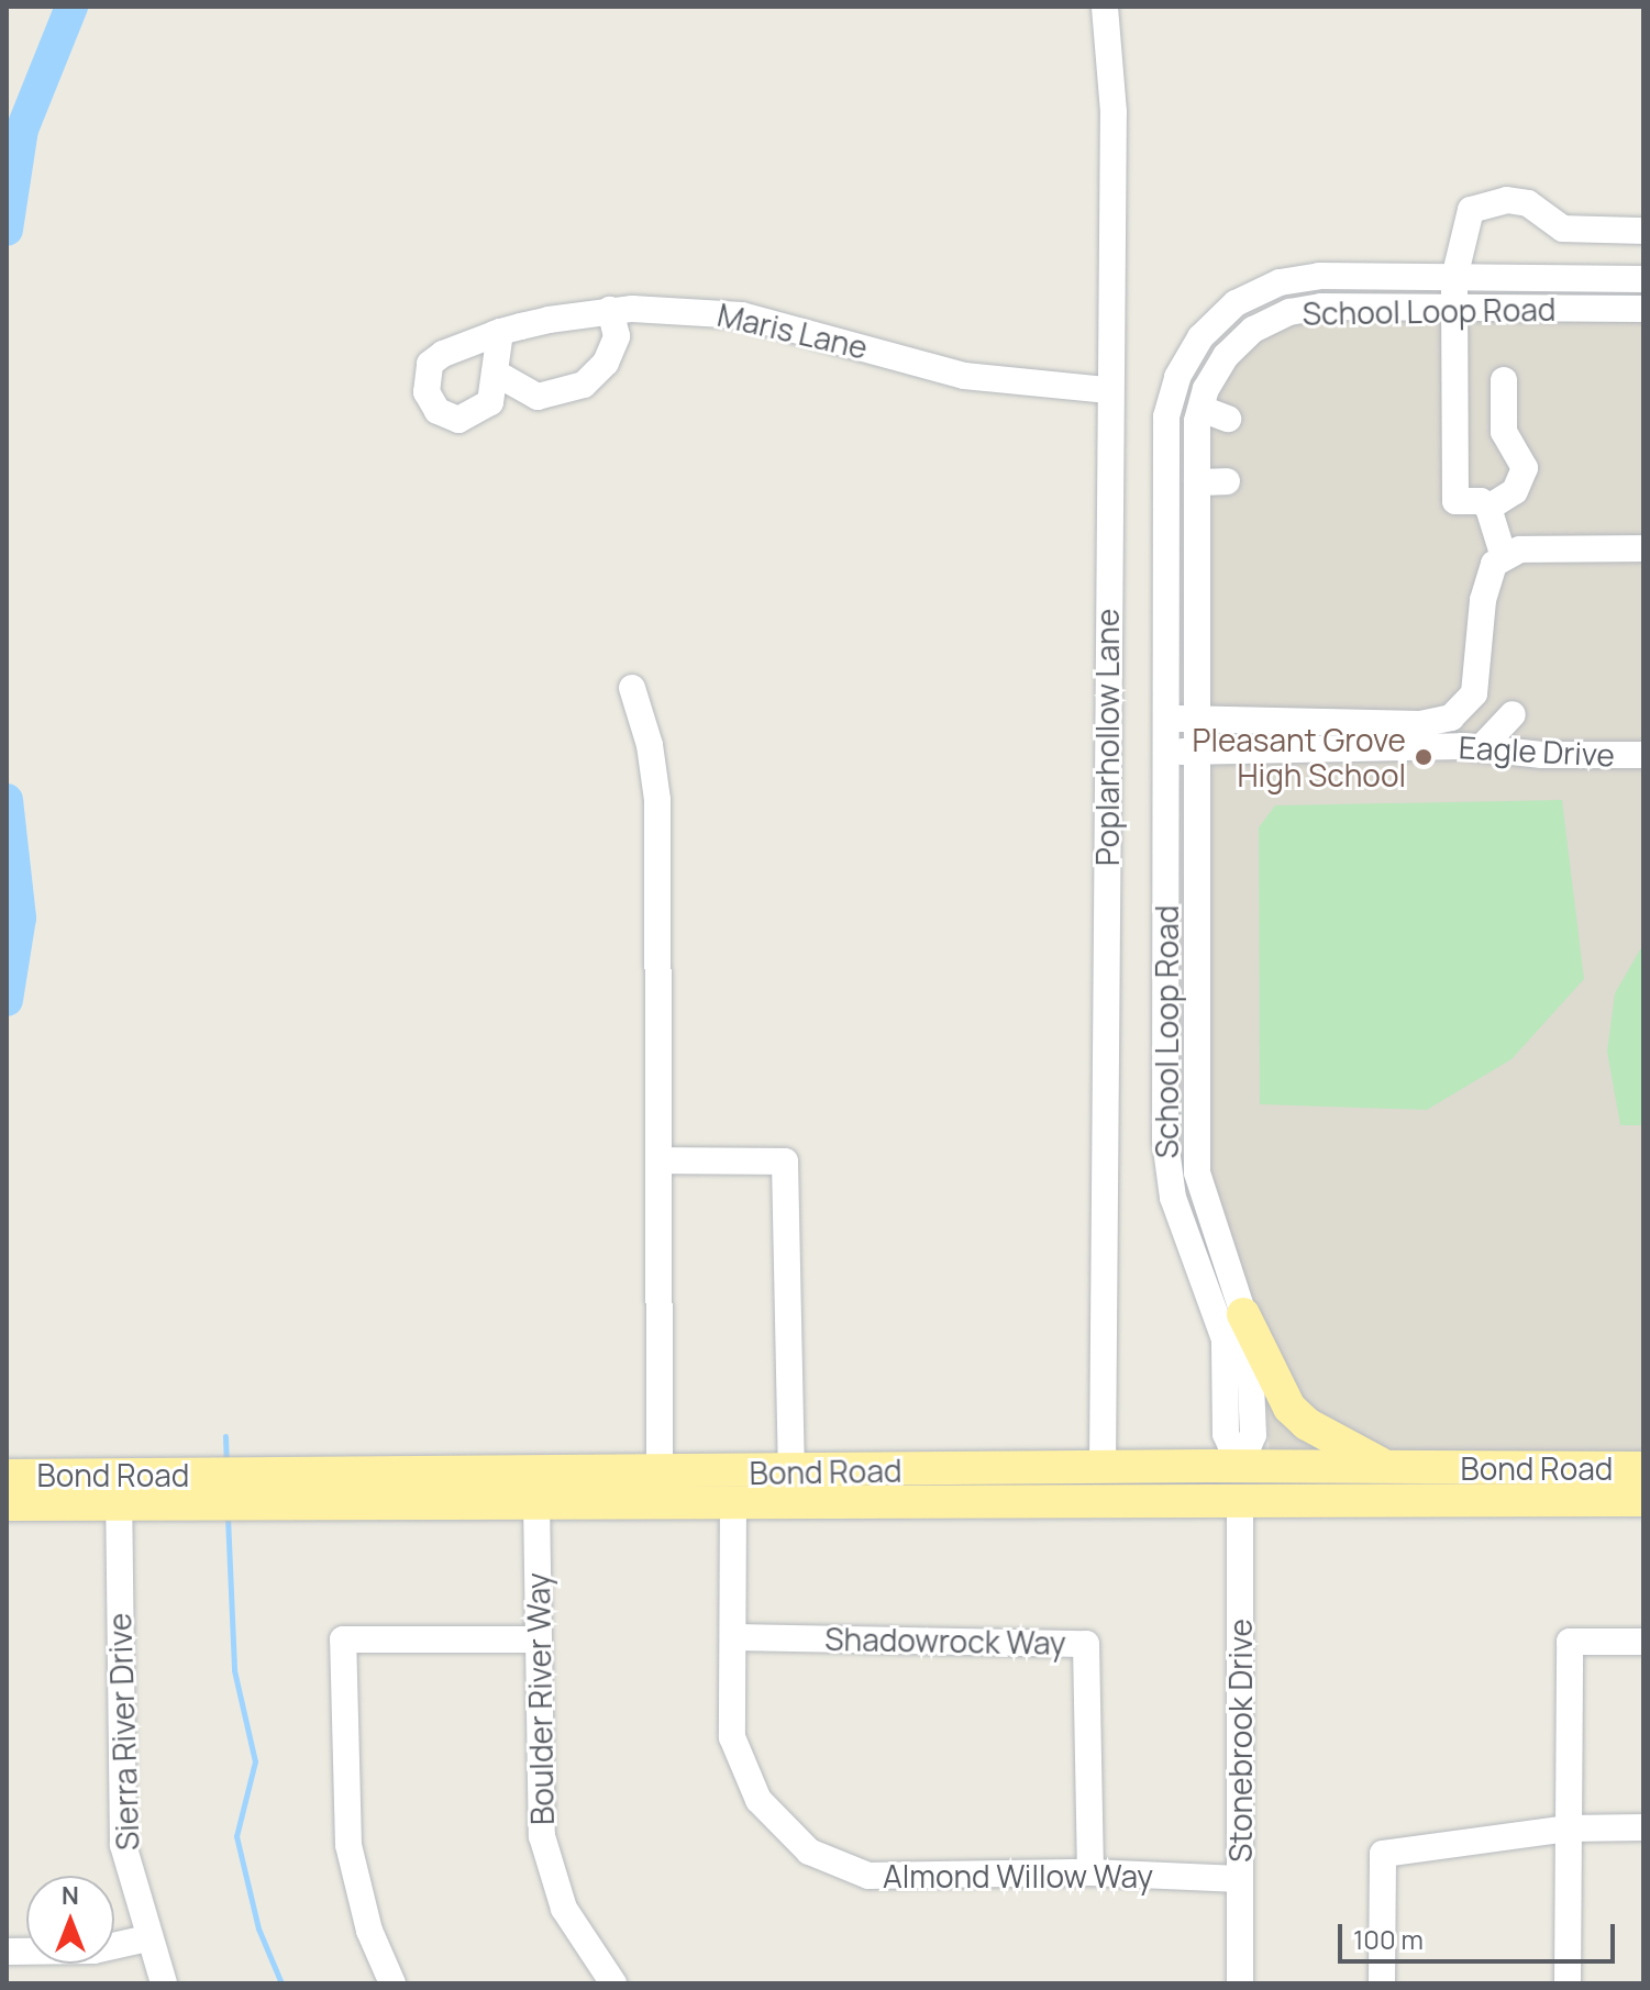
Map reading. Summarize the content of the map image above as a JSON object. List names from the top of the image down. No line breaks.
{"streets":{"main road":["Bond Road"],"street":["School Loop Road","Maris Lane","Poplarhollow Lane","Eagle Drive","Shadowrock Way","Boulder River Way","Sierra River Drive","Stonebrook Drive","Almond Willow Way"]},"crossings":[["School Loop Road","Eagle Drive"],["School Loop Road","Bond Road"],["School Loop Road","Stonebrook Drive"],["Maris Lane","Poplarhollow Lane"],["Poplarhollow Lane","Bond Road"],["Bond Road","Boulder River Way"],["Bond Road","Sierra River Drive"],["Bond Road","Stonebrook Drive"],["Bond Road","Almond Willow Way"],["Shadowrock Way","Almond Willow Way"],["Stonebrook Drive","Almond Willow Way"]],"places":["Pleasant Grove High School"],"scale_bar":"100 m","north":"top"}
